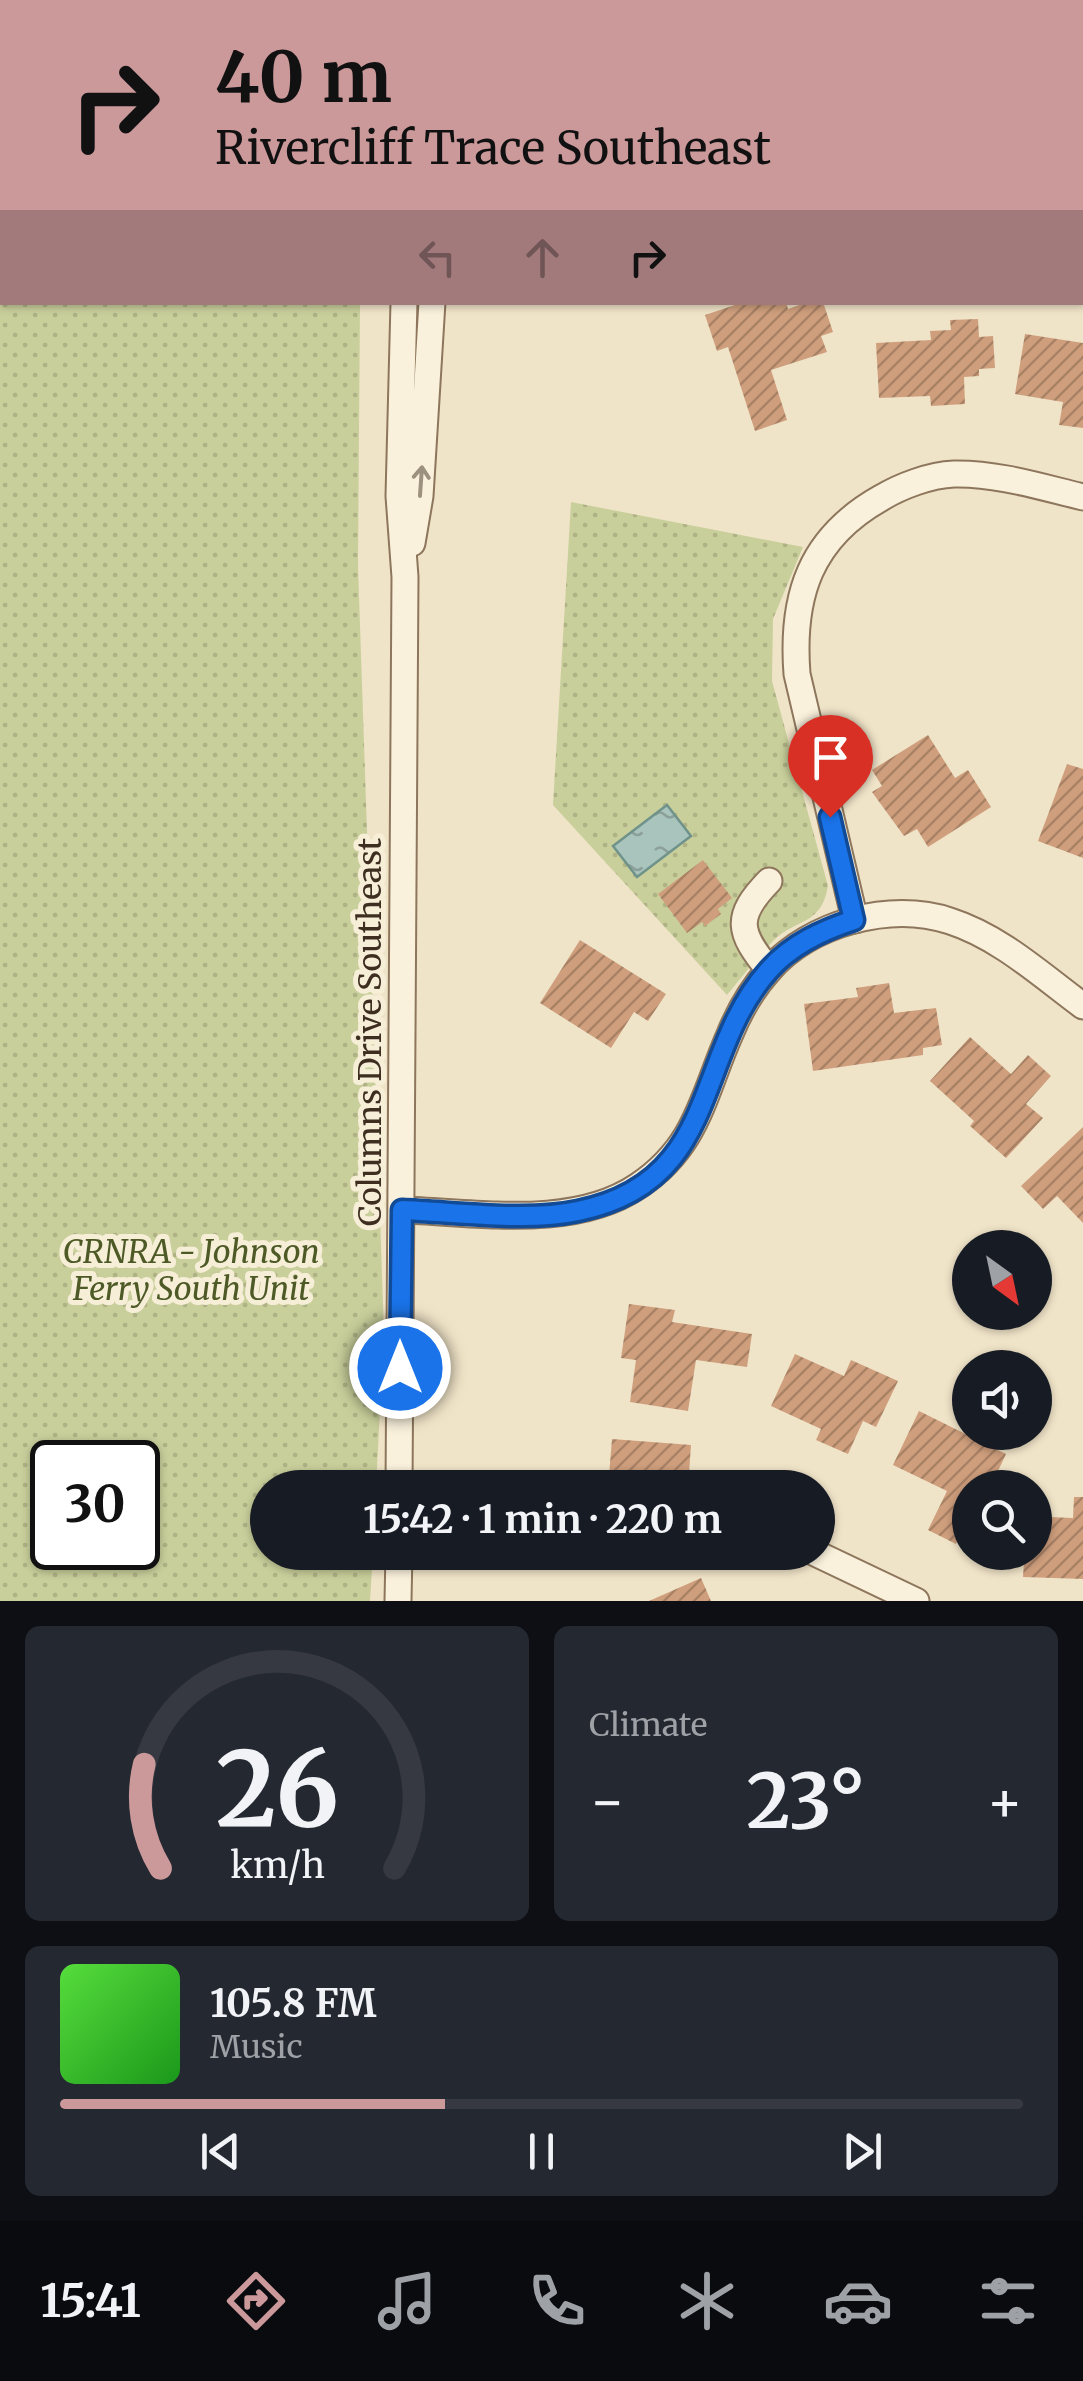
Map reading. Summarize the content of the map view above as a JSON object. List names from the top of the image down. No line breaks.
{"streets":{"street":["Columns Drive Southeast"]},"parks":["CRNRA - Johnson Ferry South Unit"],"north":"bottom right","page":{"turn":["40 m","Rivercliff Trace Southeast"],"limit":"30","trip":"15:42 · 1 min · 220 m","tile":"Climate","heat":["−","23°","+"],"song":["105.8 FM","Music"],"tabs":"15:41","gauge":["26","km/h"]}}
